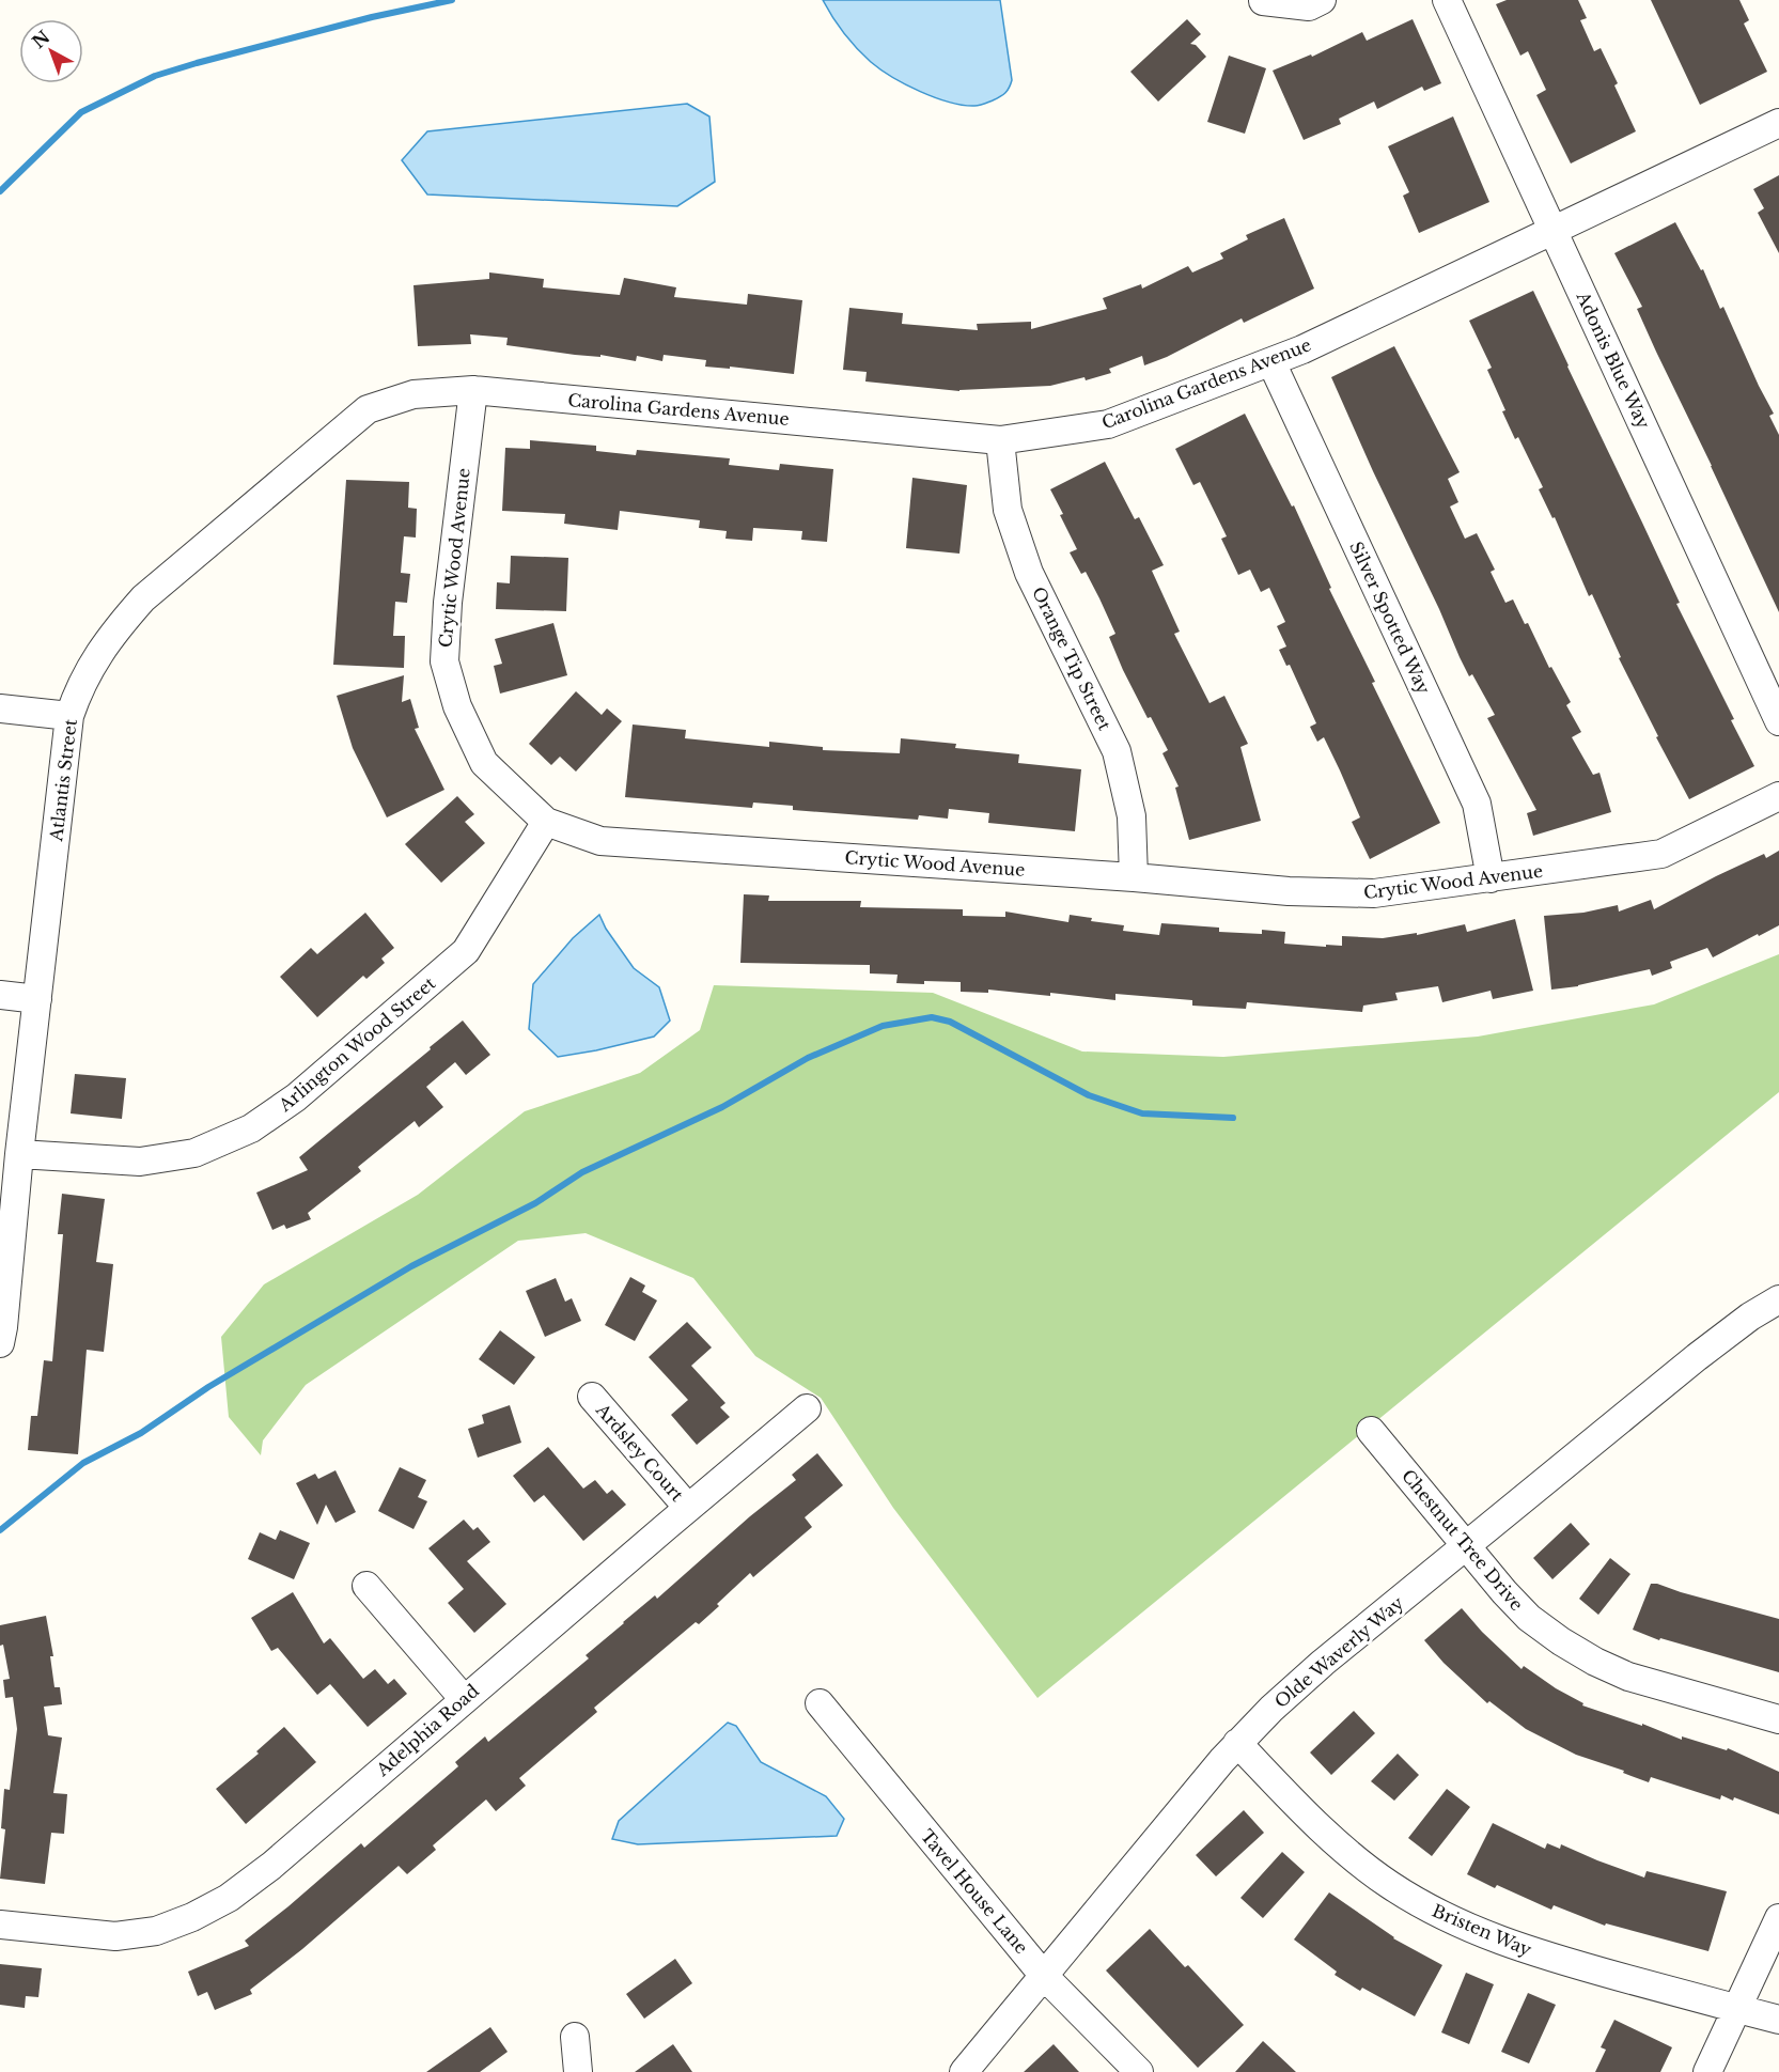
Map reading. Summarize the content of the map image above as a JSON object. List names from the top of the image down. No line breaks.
{"streets":{"street":["Adonis Blue Way","Carolina Gardens Avenue","Crytic Wood Avenue","Silver Spotted Way","Orange Tip Street","Atlantis Street","Arlington Wood Street","Ardsley Court","Chestnut Tree Drive","Olde Waverly Way","Adelphia Road","Tavel House Lane","Bristen Way"]},"crossings":[["Adonis Blue Way","Carolina Gardens Avenue"],["Carolina Gardens Avenue","Crytic Wood Avenue"],["Carolina Gardens Avenue","Silver Spotted Way"],["Carolina Gardens Avenue","Orange Tip Street"],["Carolina Gardens Avenue","Atlantis Street"],["Crytic Wood Avenue","Silver Spotted Way"],["Crytic Wood Avenue","Orange Tip Street"],["Crytic Wood Avenue","Atlantis Street"],["Crytic Wood Avenue","Arlington Wood Street"],["Atlantis Street","Arlington Wood Street"],["Ardsley Court","Adelphia Road"],["Chestnut Tree Drive","Olde Waverly Way"],["Olde Waverly Way","Tavel House Lane"],["Olde Waverly Way","Bristen Way"]],"north":"top left"}
